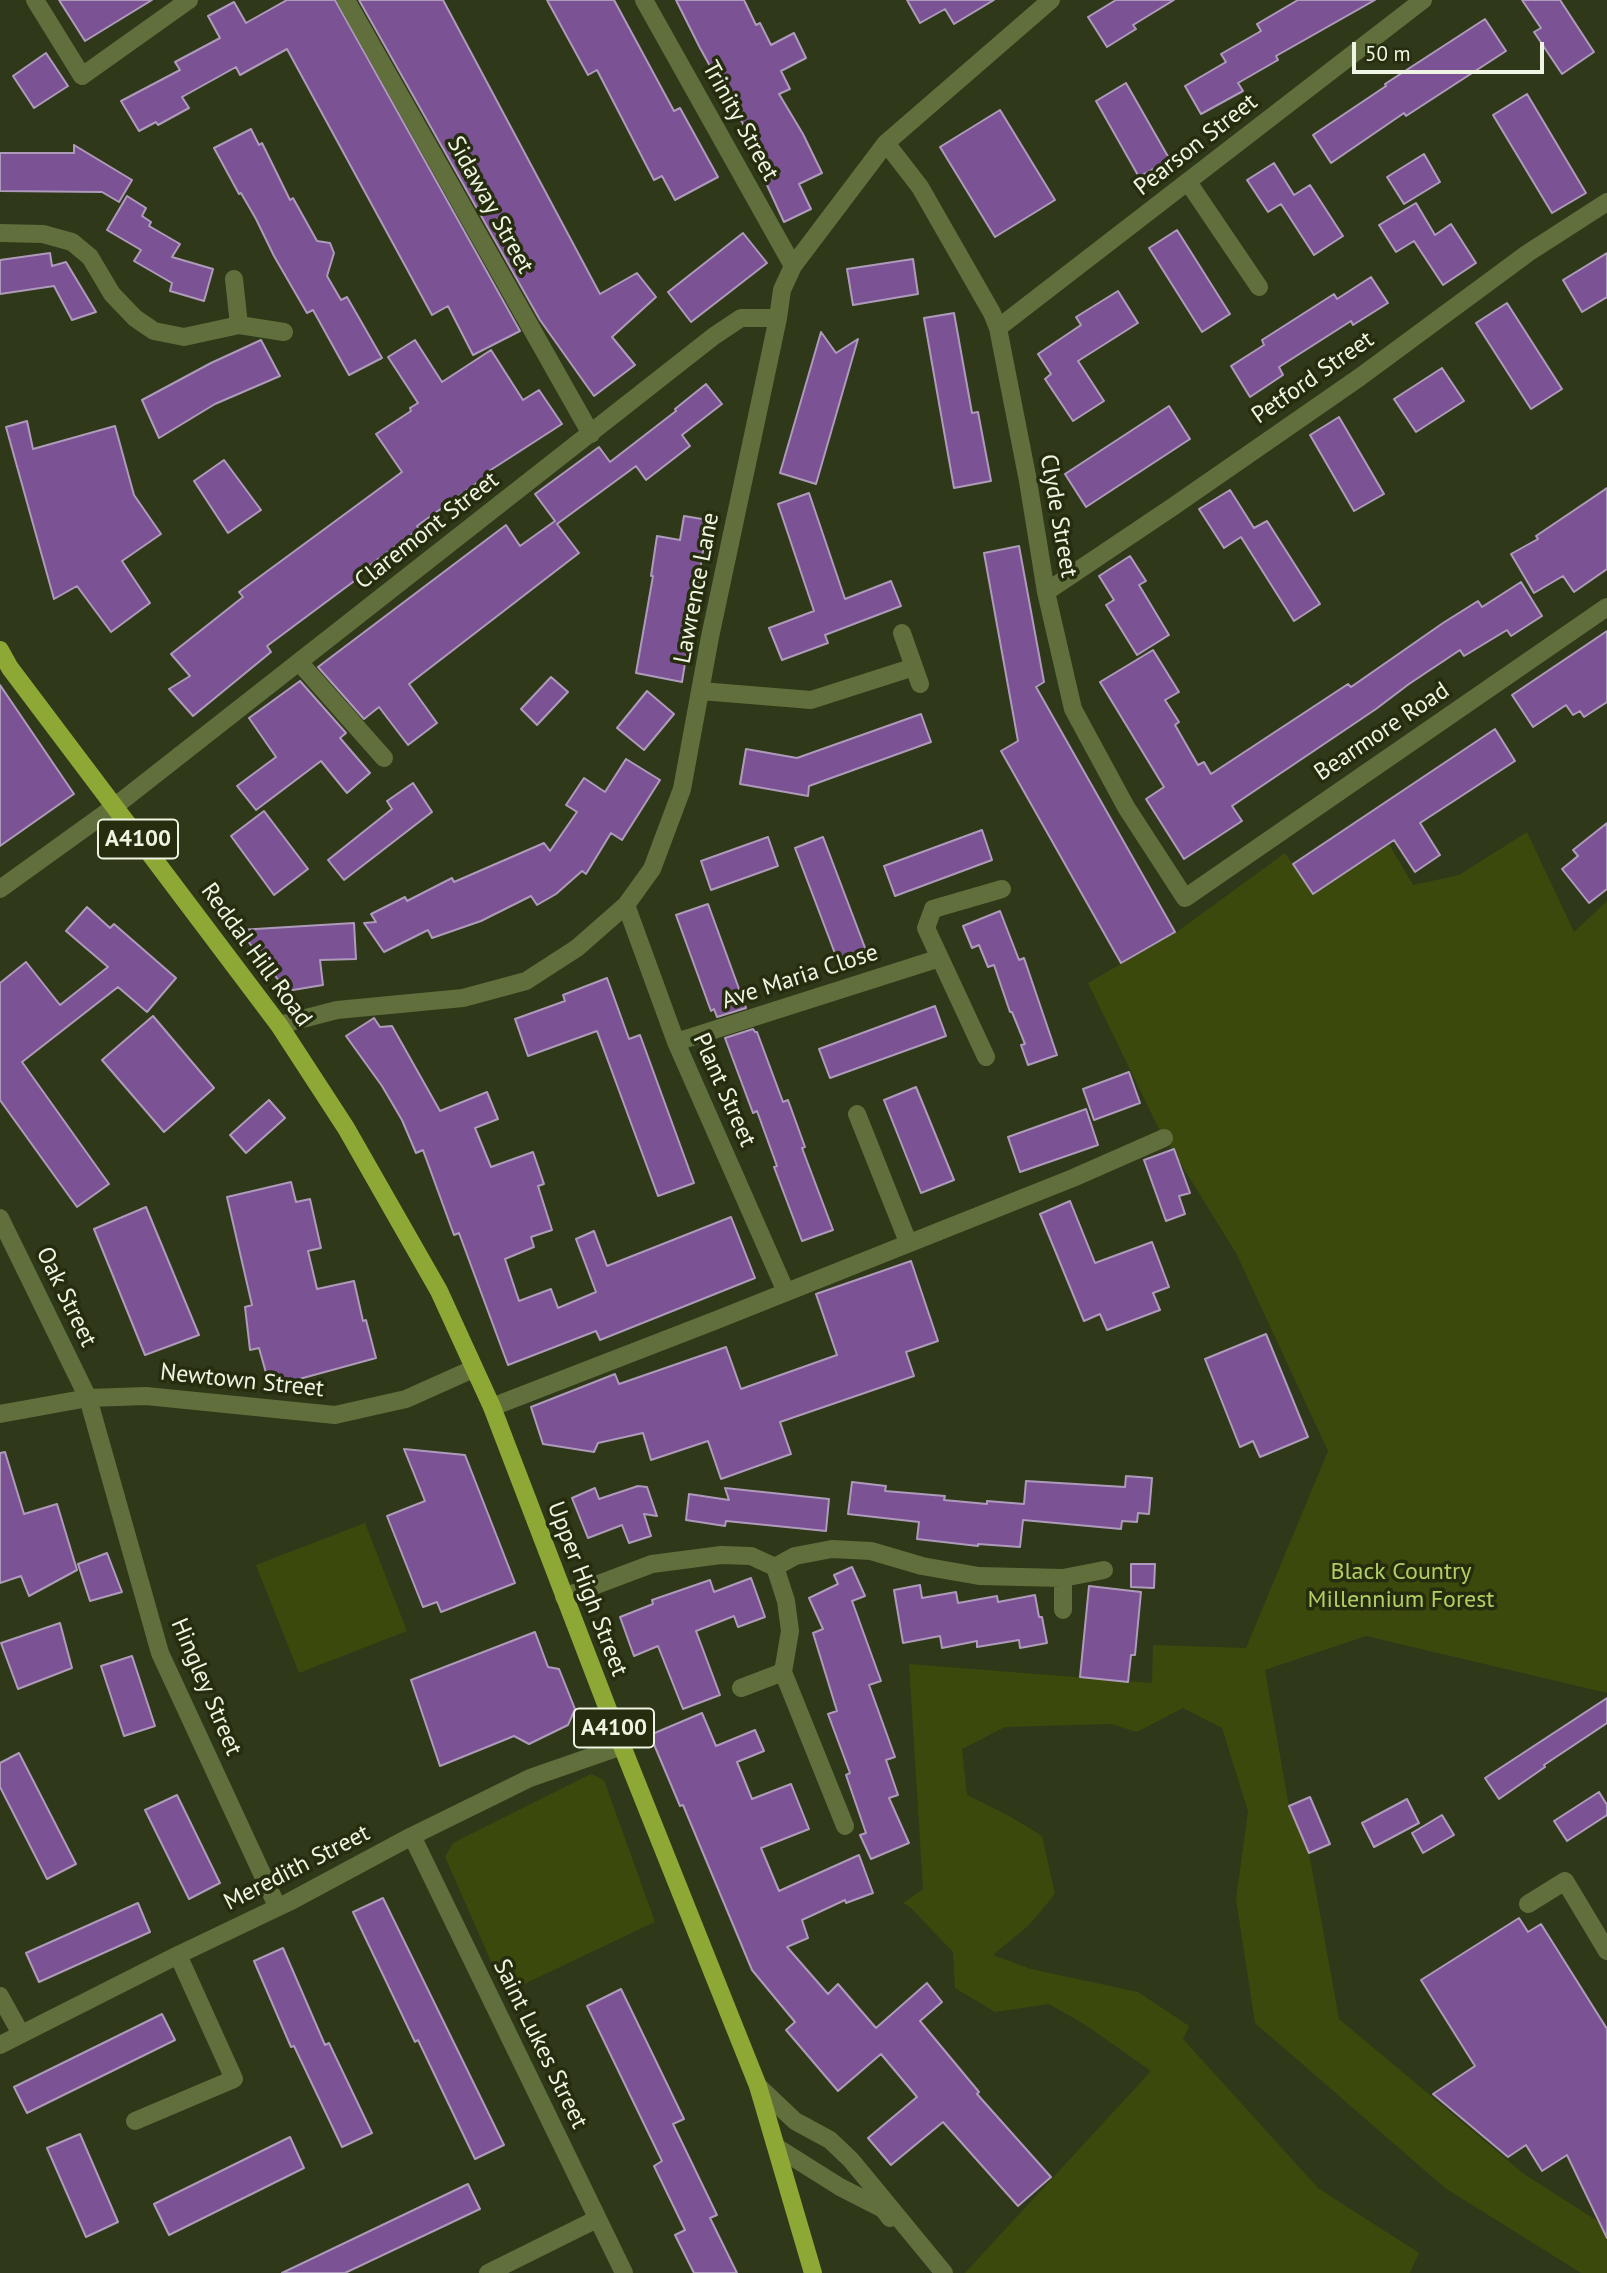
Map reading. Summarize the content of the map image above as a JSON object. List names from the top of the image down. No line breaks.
{"streets":{"main road":["A4100","Reddal Hill Road","Upper High Street"],"street":["Trinity Street","Pearson Street","Sidaway Street","Petford Street","Clyde Street","Claremont Street","Lawrence Lane","Bearmore Road","Ave Maria Close","Plant Street","Oak Street","Newtown Street","Hingley Street","Meredith Street","Saint Lukes Street"]},"crossings":[["Trinity Street","Lawrence Lane"],["Pearson Street","Clyde Street"],["Sidaway Street","Claremont Street"],["Petford Street","Clyde Street"],["Clyde Street","Lawrence Lane"],["Clyde Street","Bearmore Road"],["Claremont Street","Lawrence Lane"],["Claremont Street","Reddal Hill Road"],["Lawrence Lane","Reddal Hill Road"],["Lawrence Lane","Plant Street"],["Reddal Hill Road","Upper High Street"],["Ave Maria Close","Plant Street"],["Oak Street","Newtown Street"],["Oak Street","Hingley Street"],["Newtown Street","Upper High Street"],["Newtown Street","Hingley Street"],["Upper High Street","Meredith Street"],["Hingley Street","Meredith Street"],["Meredith Street","Saint Lukes Street"]],"parks":["Black Country Millennium Forest"],"scale_bar":"50 m"}
